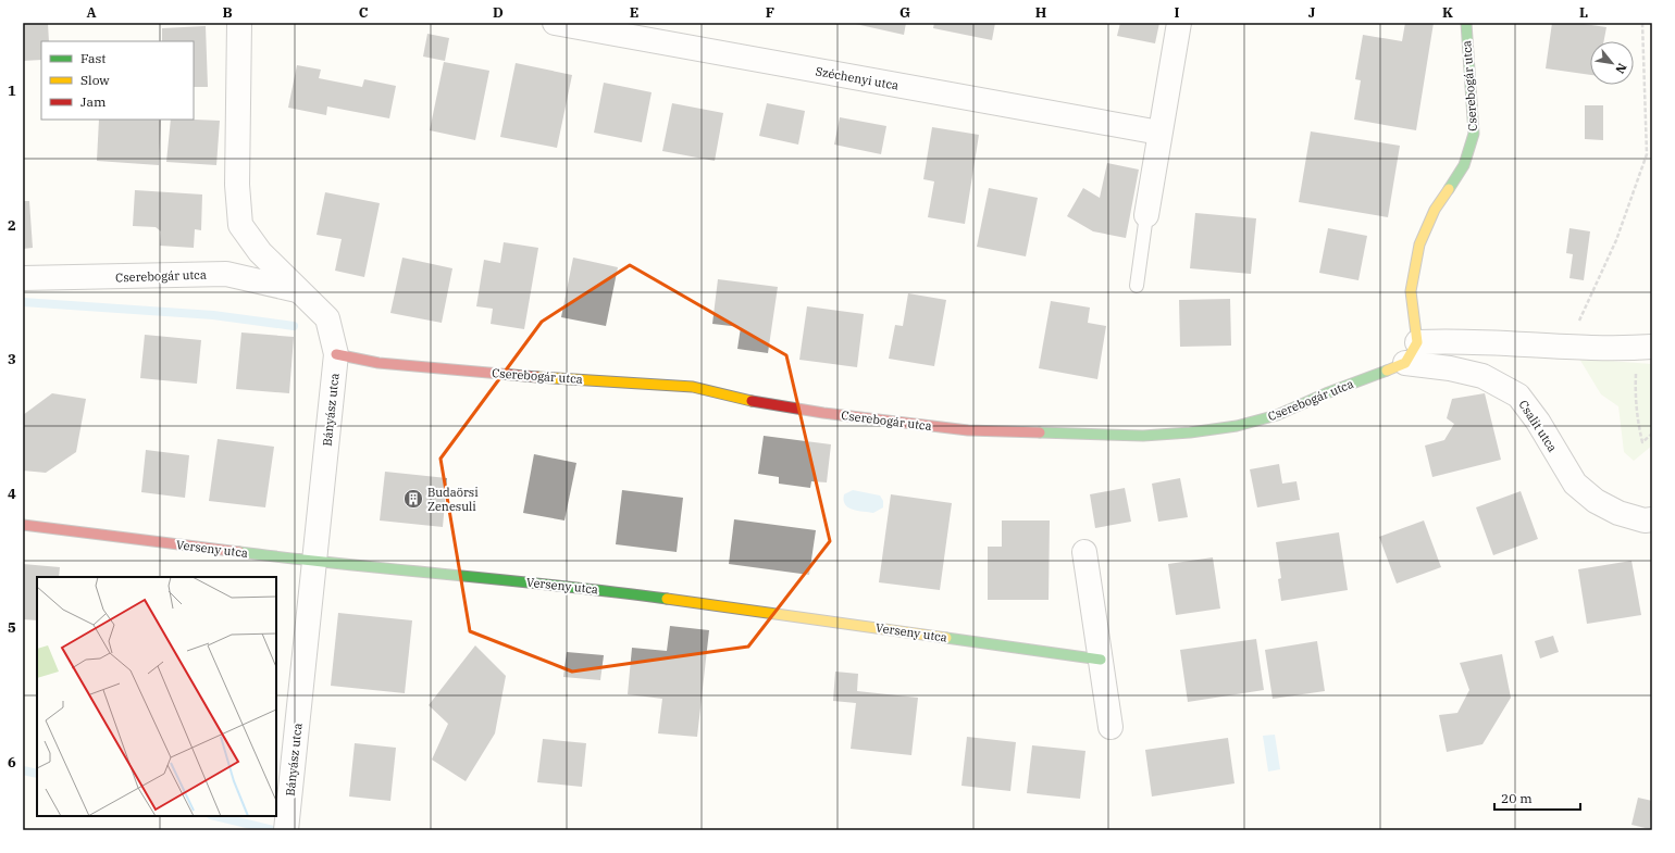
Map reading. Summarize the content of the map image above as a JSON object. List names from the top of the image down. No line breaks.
{"streets":{"street":["Széchenyi utca","Cserebogár utca","Bányász utca","Csalit utca","Verseny utca"]},"crossings":[["Cserebogár utca","Bányász utca"],["Cserebogár utca","Csalit utca"],["Bányász utca","Verseny utca"]],"places":{"building":["Budaörsi Zenesuli"]},"legend":["Fast","Slow","Jam"],"scale_bar":"20 m","north":"bottom right","grid":{"columns":["A","B","C","D","E","F","G","H","I","J","K","L"],"rows":["1","2","3","4","5","6"]}}
